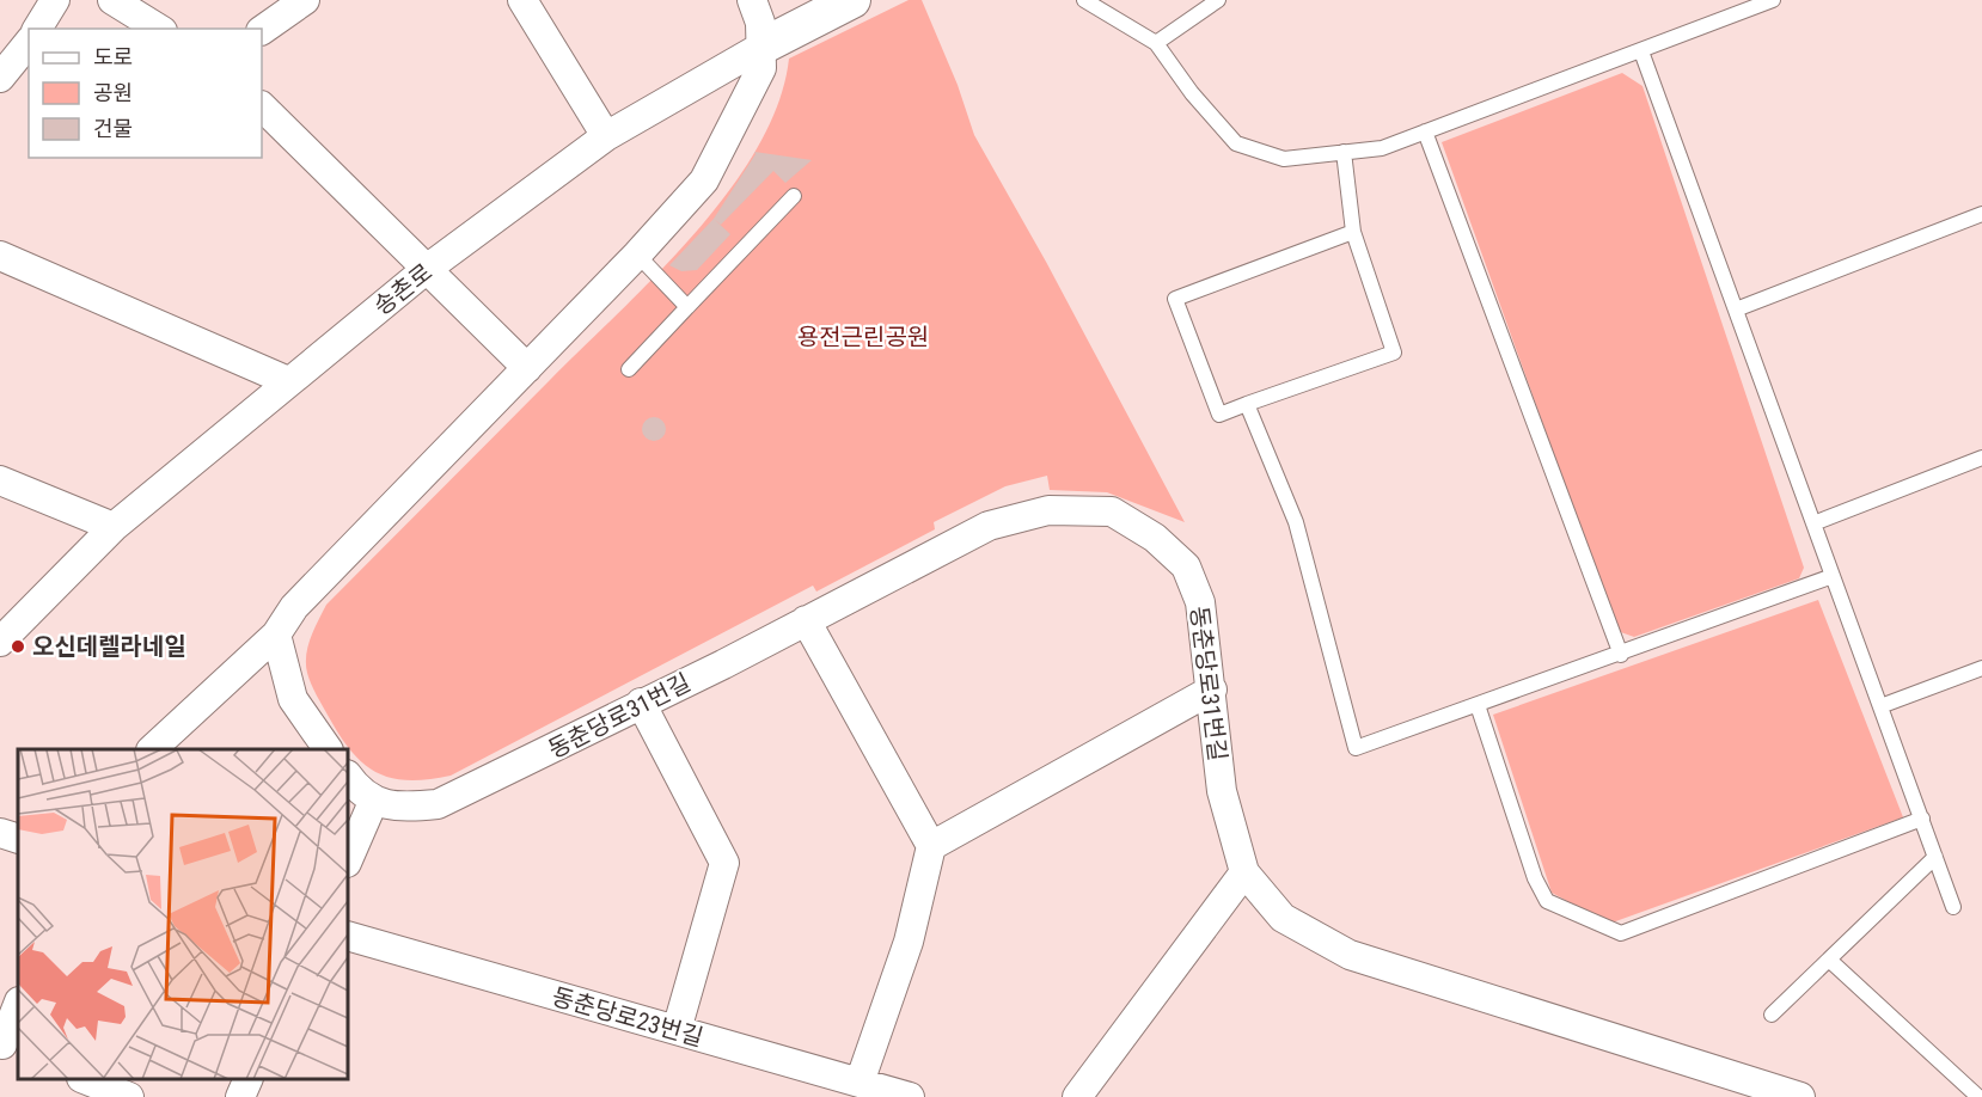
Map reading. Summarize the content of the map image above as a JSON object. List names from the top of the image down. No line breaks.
{"streets":{"street":["송촌로","동춘당로31번길","동춘당로23번길"]},"parks":["용전근린공원"],"places":["오신데렐라네일"],"legend":["도로","공원","건물"]}
